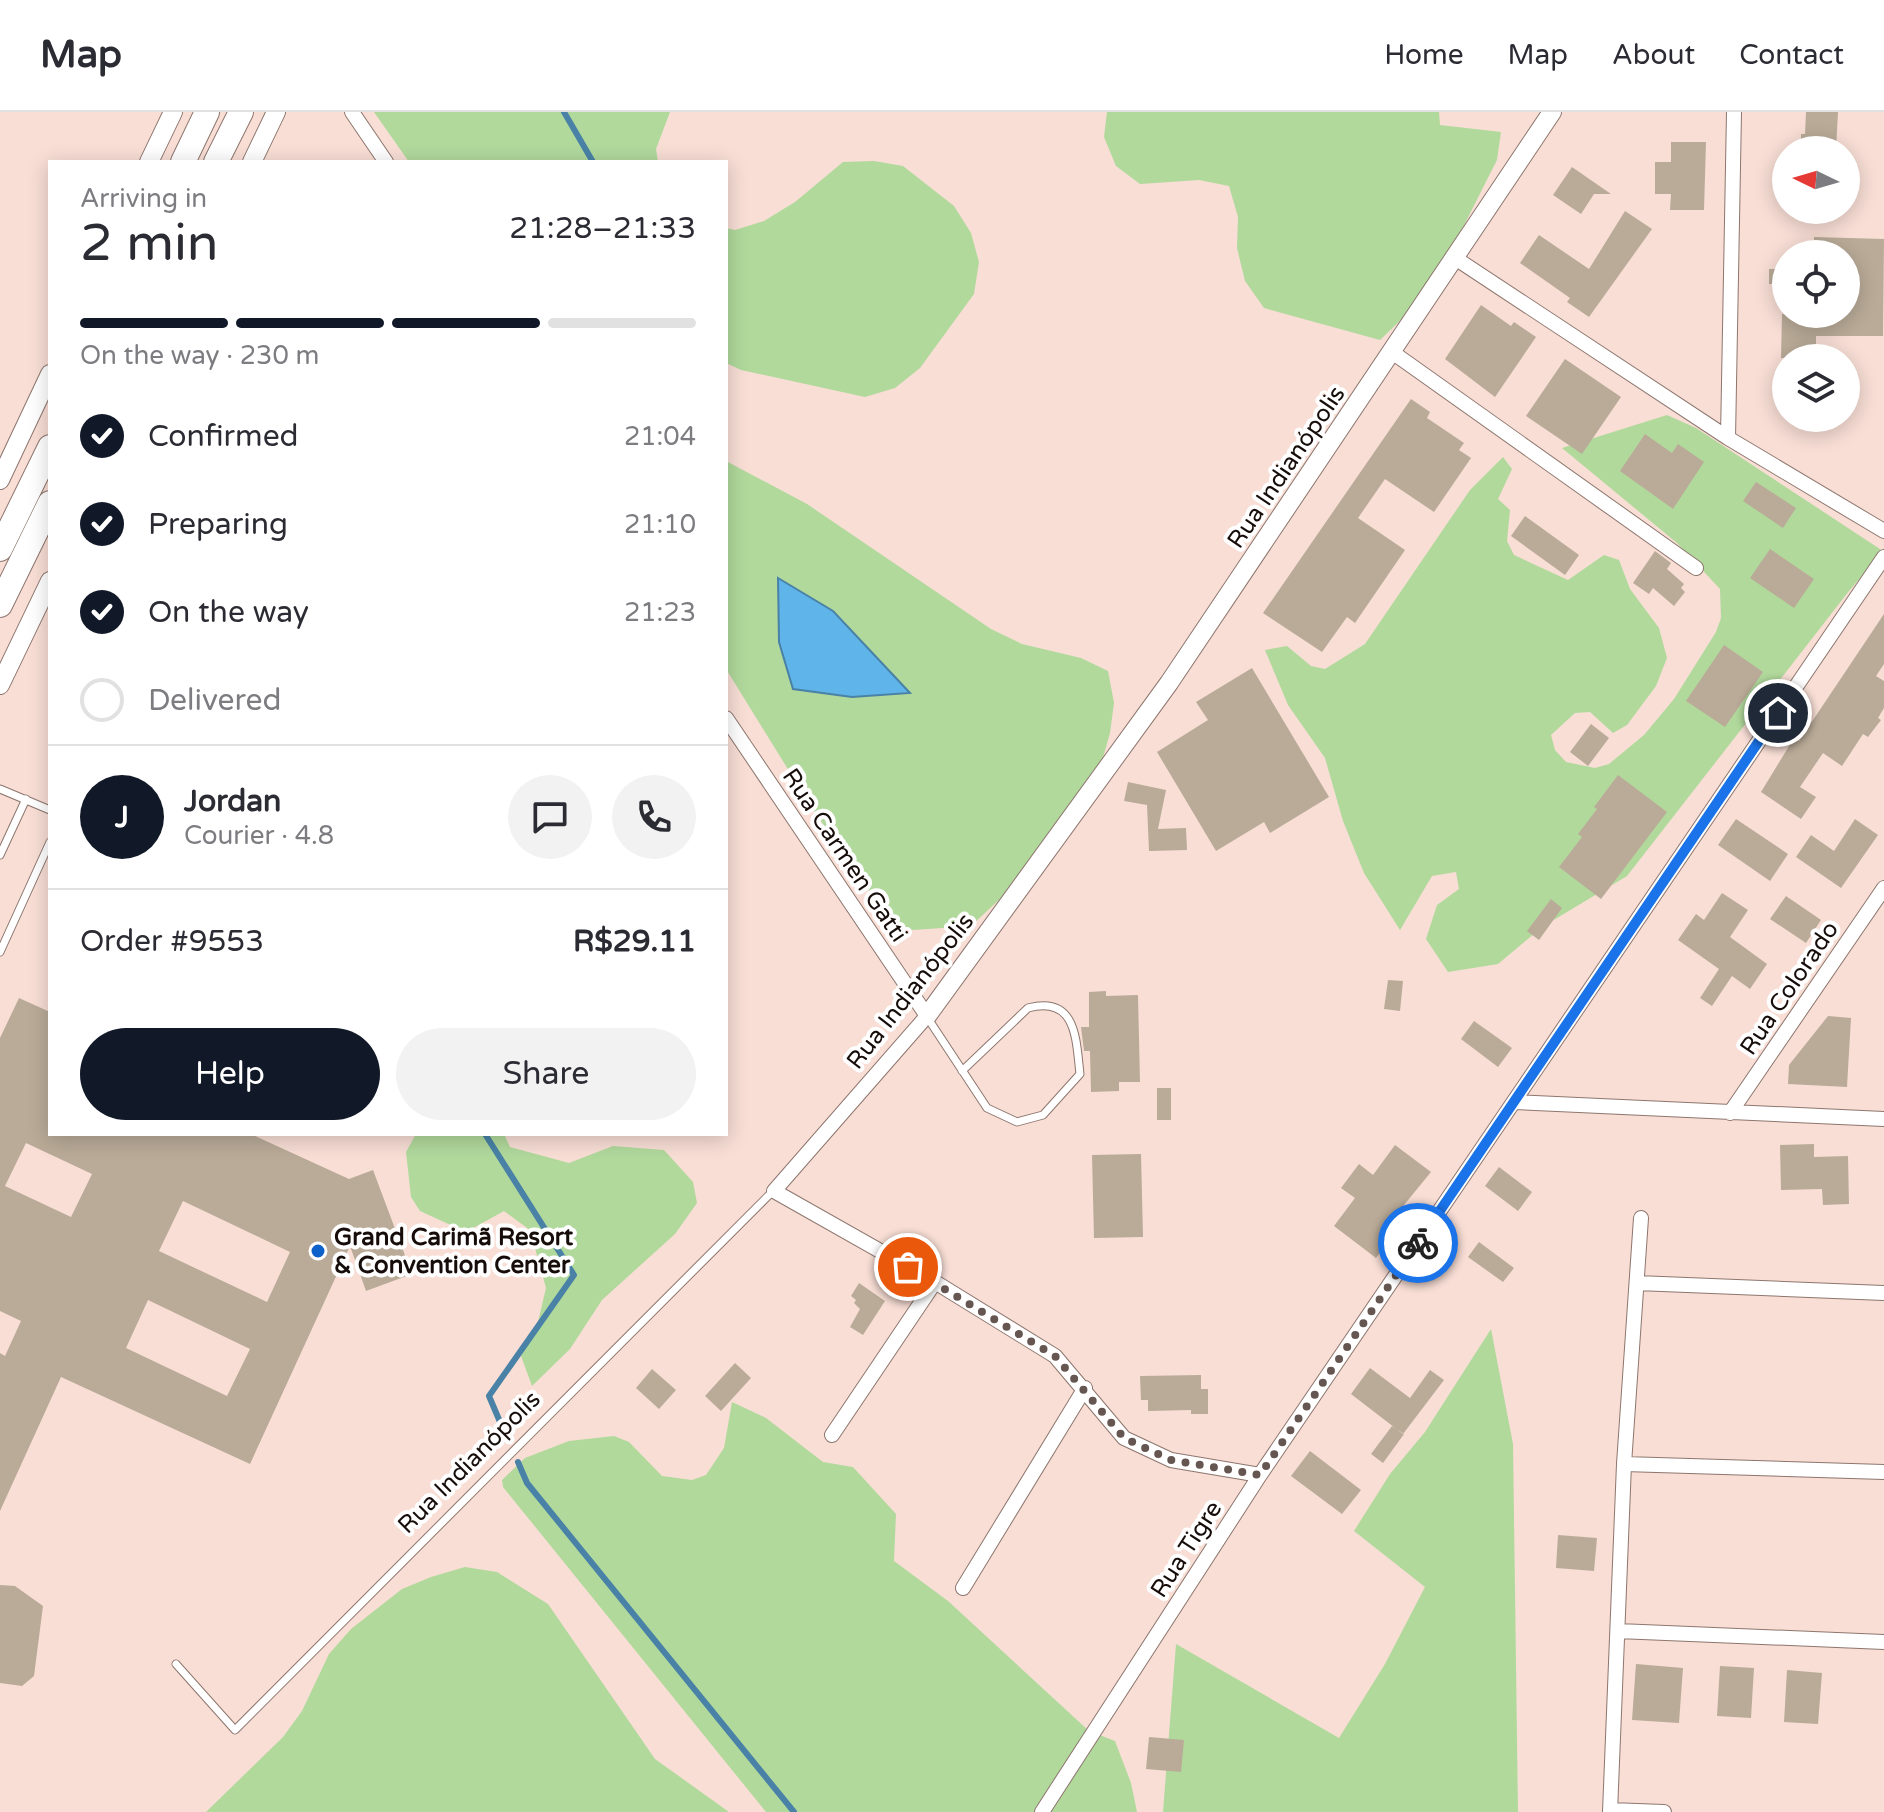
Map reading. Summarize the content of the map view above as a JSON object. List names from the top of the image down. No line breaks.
{"streets":{"street":["Rua Indianópolis","Rua Carmen Gatti","Rua Colorado","Rua Tigre"]},"crossings":[["Rua Indianópolis","Rua Carmen Gatti"]],"places":["Grand Carimã Resort & Convention Center"],"north":"left","page":{"header":"Map","nav":["Home","Map","About","Contact"],"heading":["2 min","Arriving in","21:28–21:33"],"panel":["Jordan","Courier · 4.8","Order #9553","R$29.11"],"bar":"On the way · 230 m","list":[["Confirmed","21:04"],["Preparing","21:10"],["On the way","21:23"],"Delivered"],"round":"J","buttons":["Help","Share"]}}
